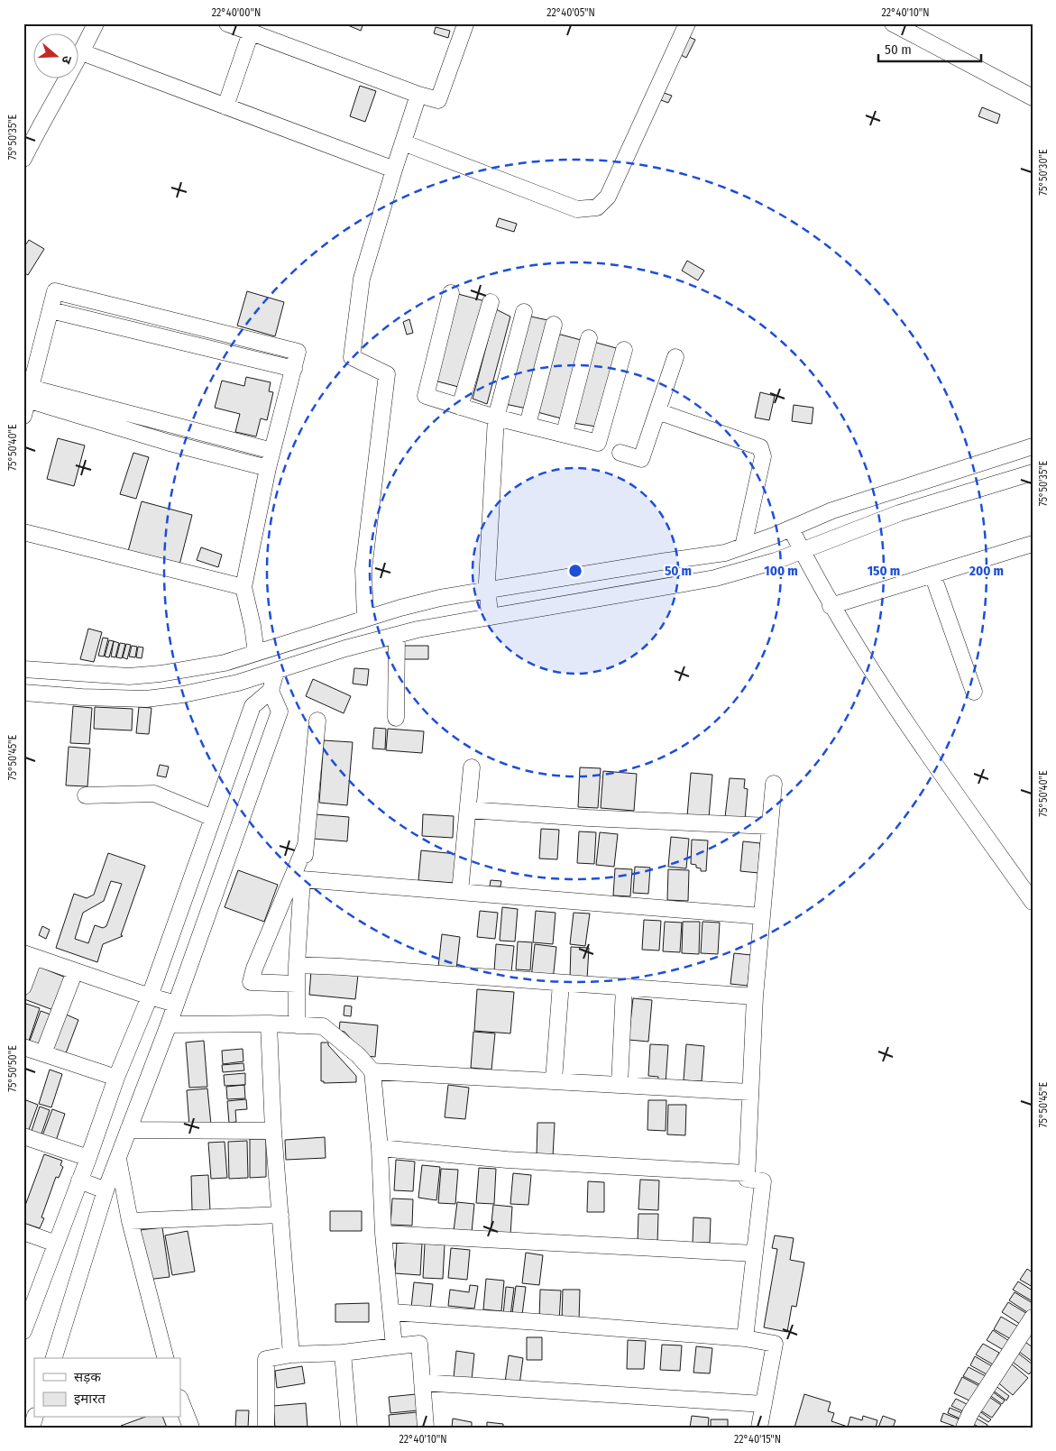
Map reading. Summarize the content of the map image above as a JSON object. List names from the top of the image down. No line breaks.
{"legend":["सड़क","इमारत"],"scale_bar":"50 m","north":"right","coordinates":["22°40'00\"N","22°40'05\"N","22°40'10\"N","75°50'35\"E","75°50'30\"E","75°50'40\"E","75°50'45\"E","75°50'50\"E","22°40'15\"N"],"rings":["50 m","100 m","150 m","200 m"]}
